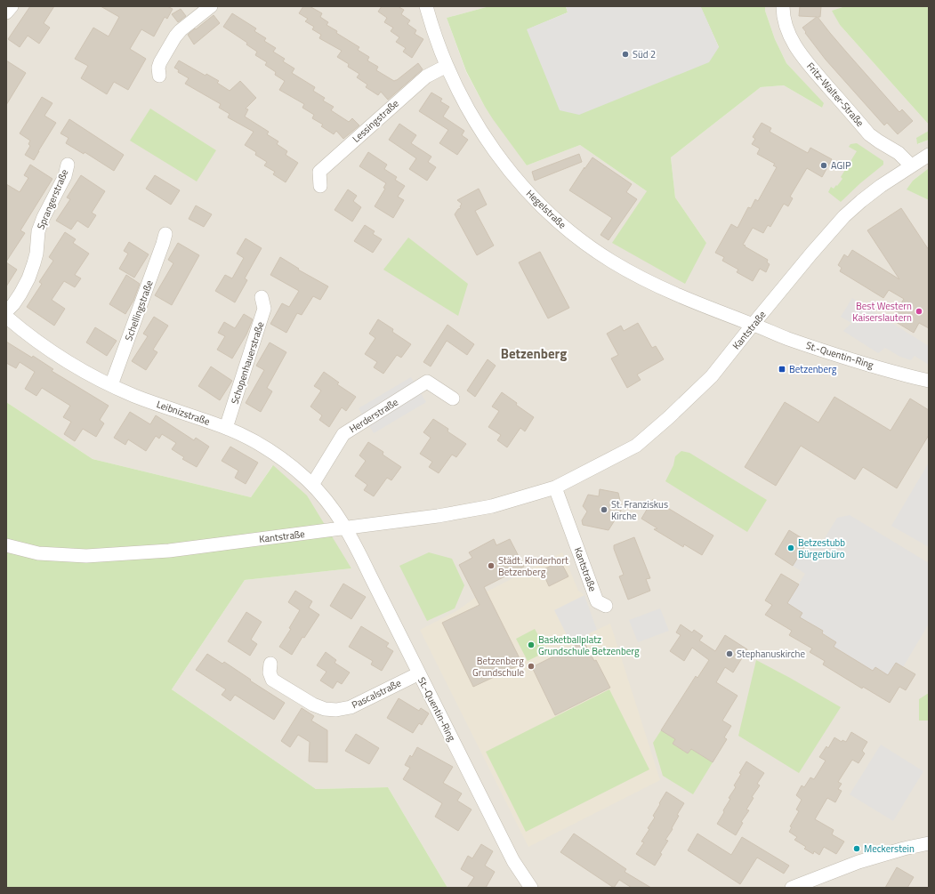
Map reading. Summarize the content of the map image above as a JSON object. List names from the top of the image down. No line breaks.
{"streets":{"street":["Fritz-Walter-Straße","Lessingstraße","Sprangerstraße","Hegelstraße","Schellingstraße","Kantstraße","St.-Quentin-Ring","Schopenhauerstraße","Leibnizstraße","Herderstraße","Pascalstraße"]},"crossings":[["Fritz-Walter-Straße","Kantstraße"],["Lessingstraße","Hegelstraße"],["Hegelstraße","Kantstraße"],["Hegelstraße","St.-Quentin-Ring"],["Schellingstraße","Leibnizstraße"],["Kantstraße","St.-Quentin-Ring"],["Kantstraße","Leibnizstraße"],["St.-Quentin-Ring","Leibnizstraße"],["St.-Quentin-Ring","Pascalstraße"],["Schopenhauerstraße","Leibnizstraße"],["Leibnizstraße","Herderstraße"]],"districts":["Betzenberg"],"places":{"other":["Süd 2","AGIP","Best Western Kaiserslautern","St. Franziskus Kirche","Betzestubb Bürgerbüro","Städt. Kinderhort Betzenberg","Basketballplatz Grundschule Betzenberg","Stephanuskirche","Betzenberg Grundschule","Meckerstein"],"transit":["Betzenberg"]}}
